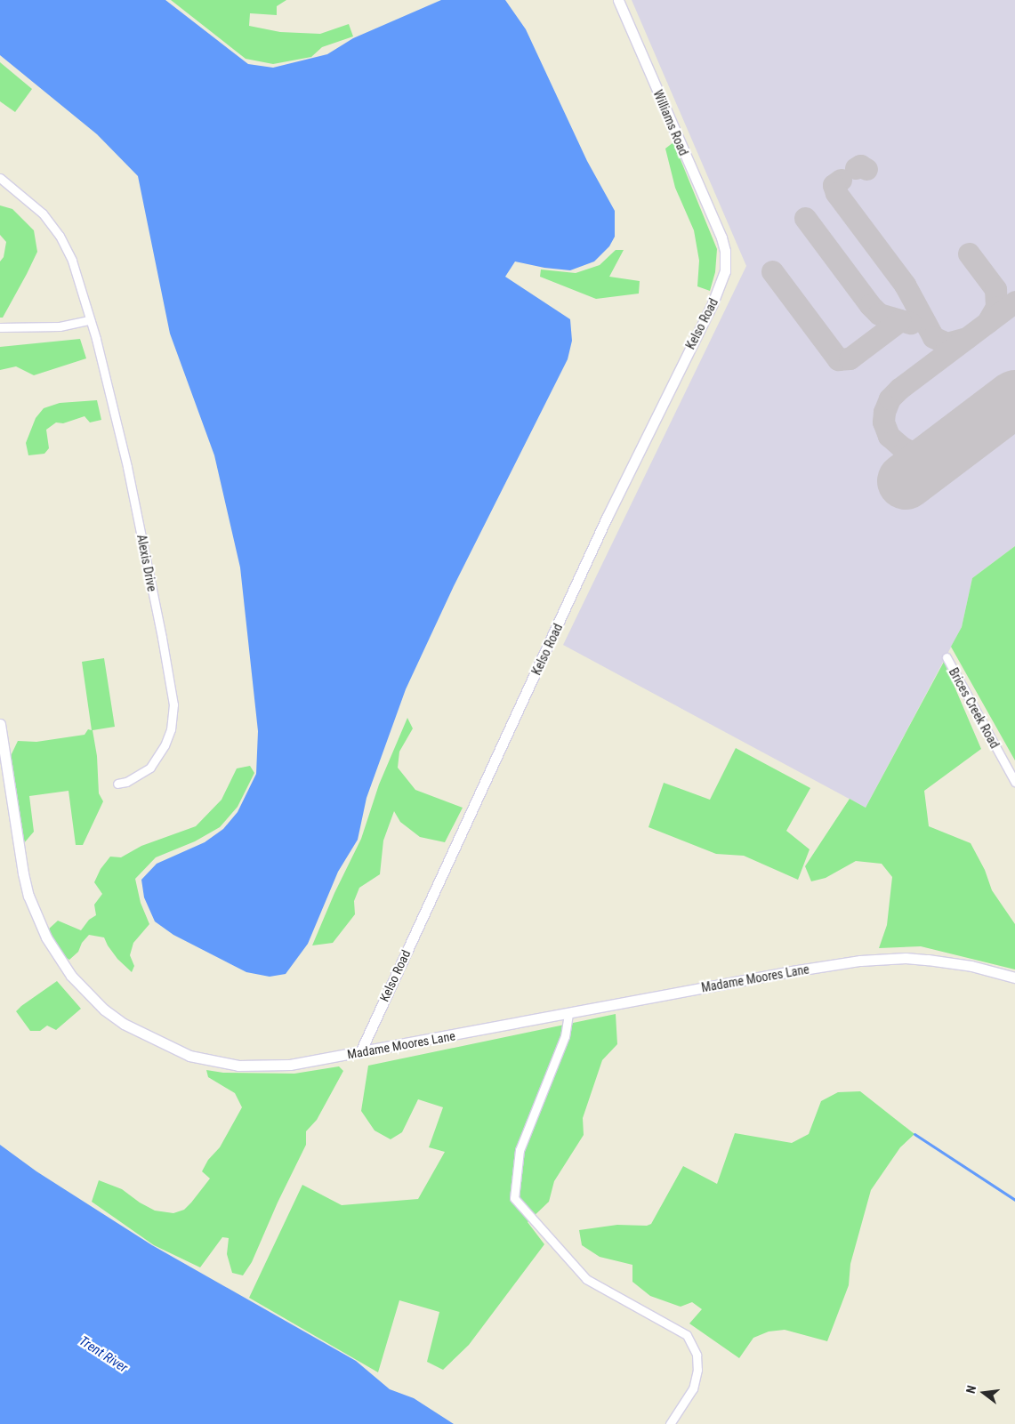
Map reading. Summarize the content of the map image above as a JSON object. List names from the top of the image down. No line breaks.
{"streets":{"street":["Williams Road","Kelso Road","Alexis Drive","Brices Creek Road","Madame Moores Lane"]},"crossings":[["Williams Road","Kelso Road"],["Kelso Road","Madame Moores Lane"]],"water":["Trent River"],"north":"left"}
